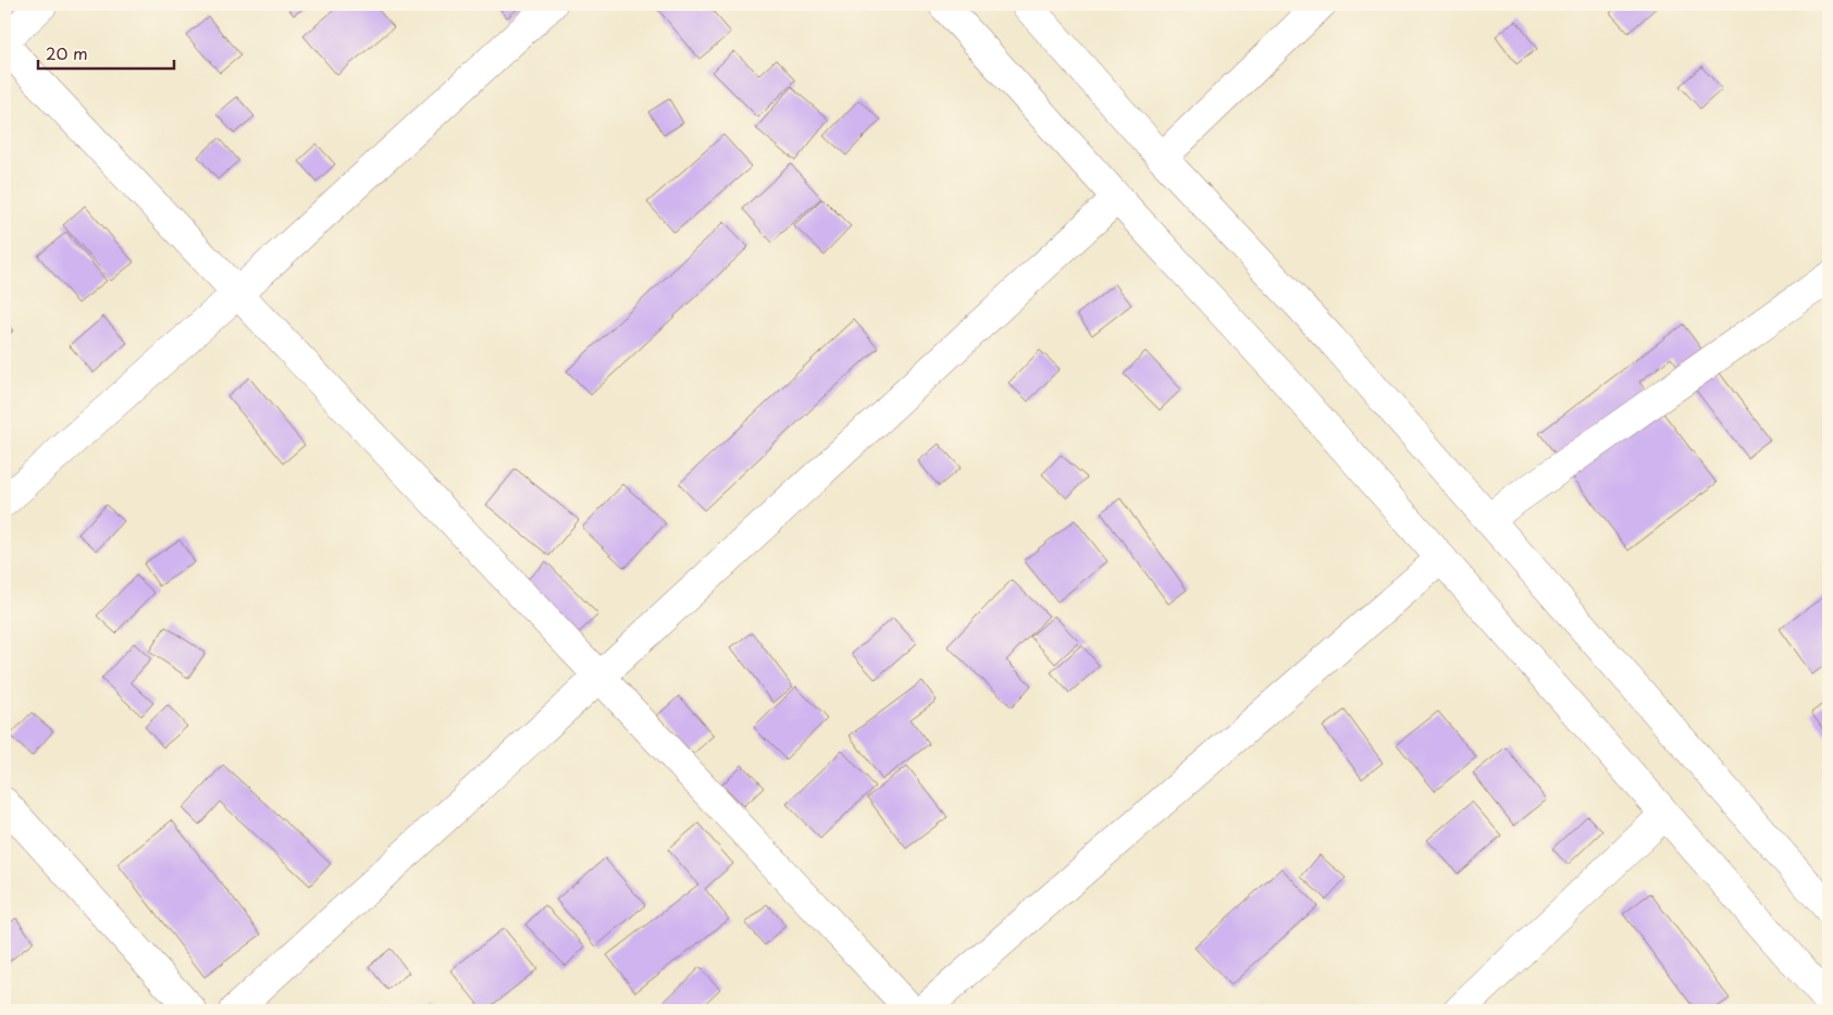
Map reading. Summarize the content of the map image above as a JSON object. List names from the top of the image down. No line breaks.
{"scale_bar":"20 m"}
